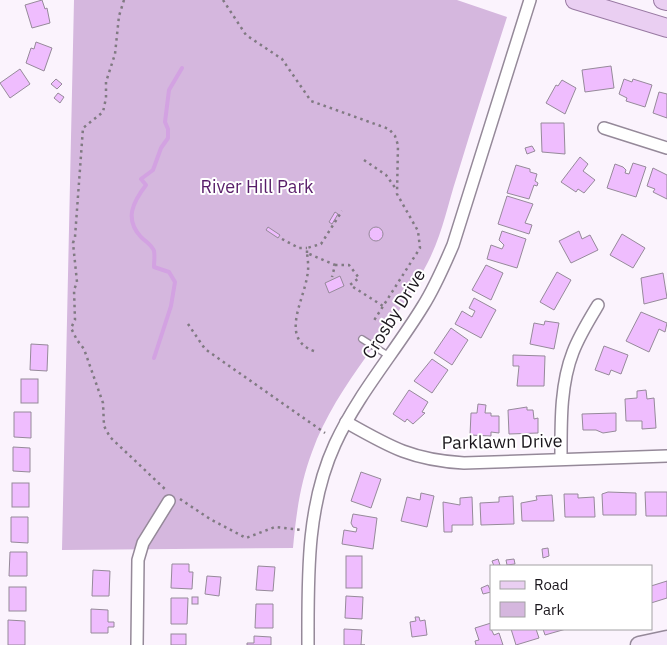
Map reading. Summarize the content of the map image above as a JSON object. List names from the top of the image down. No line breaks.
{"streets":{"street":["Crosby Drive","Parklawn Drive"]},"crossings":[["Crosby Drive","Parklawn Drive"]],"parks":["River Hill Park"],"legend":["Road","Park"]}
